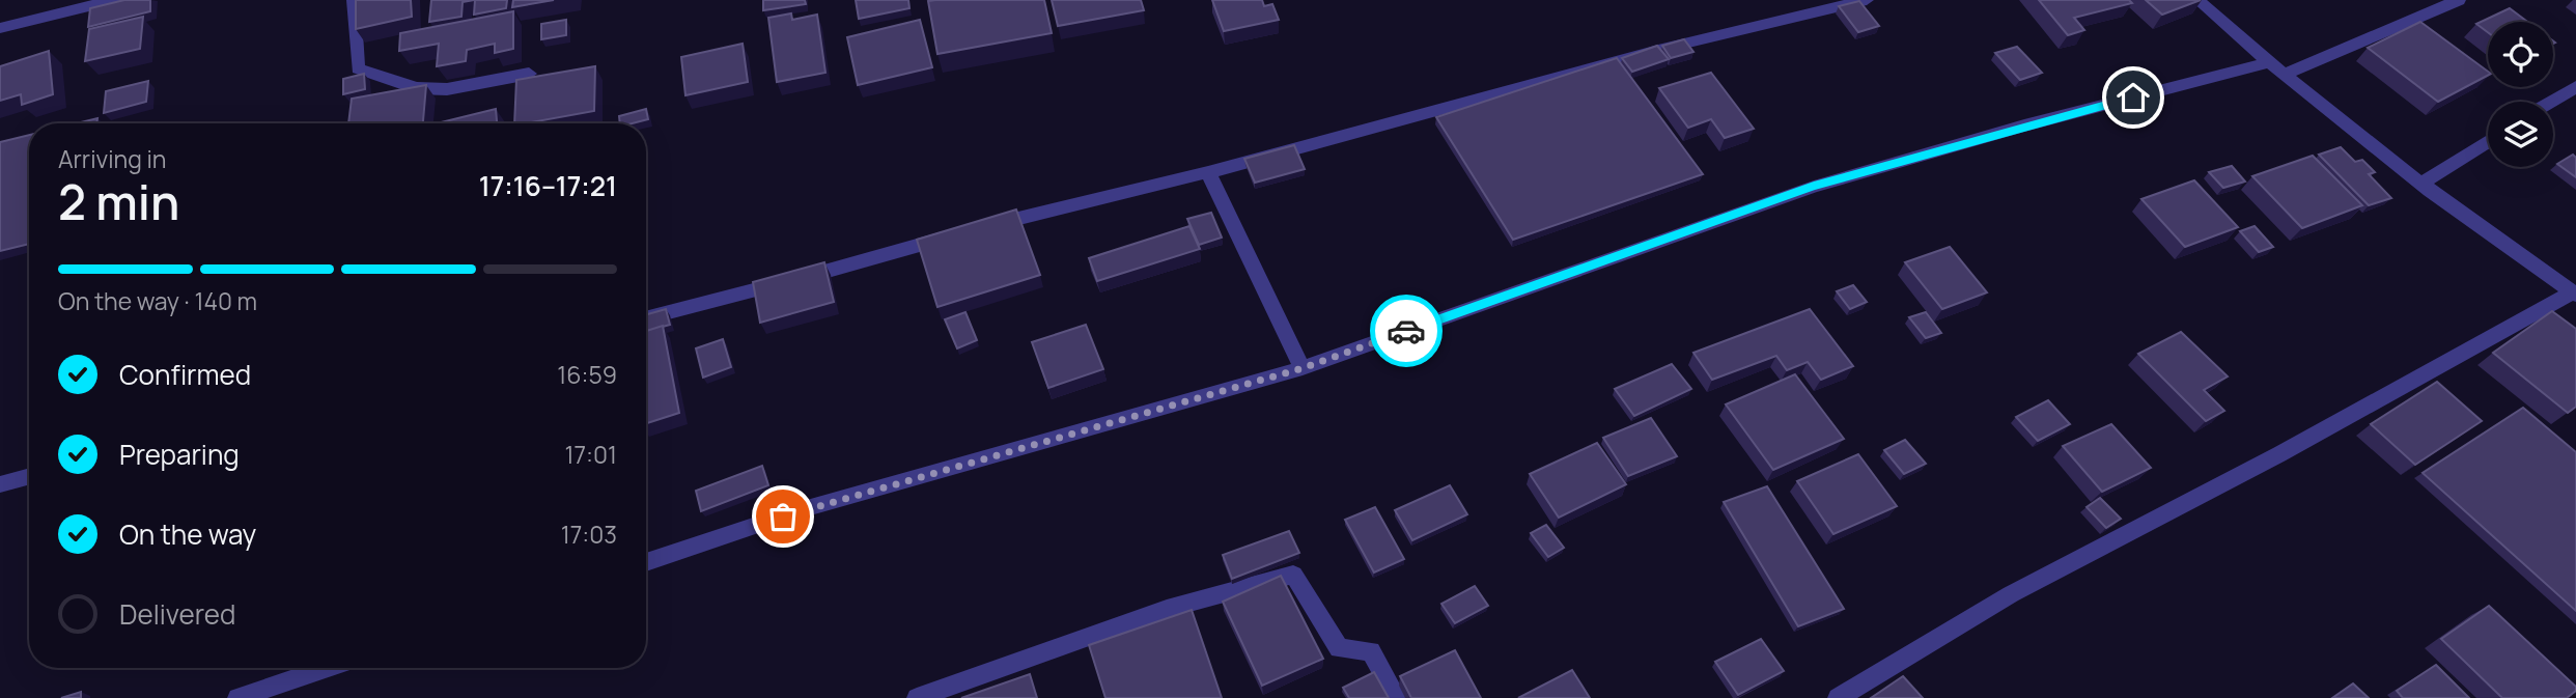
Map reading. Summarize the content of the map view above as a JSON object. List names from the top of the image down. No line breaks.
{"page":{"heading":["2 min","Arriving in","17:16–17:21"],"bar":"On the way · 140 m","list":[["Confirmed","16:59"],["Preparing","17:01"],["On the way","17:03"],"Delivered"]}}
